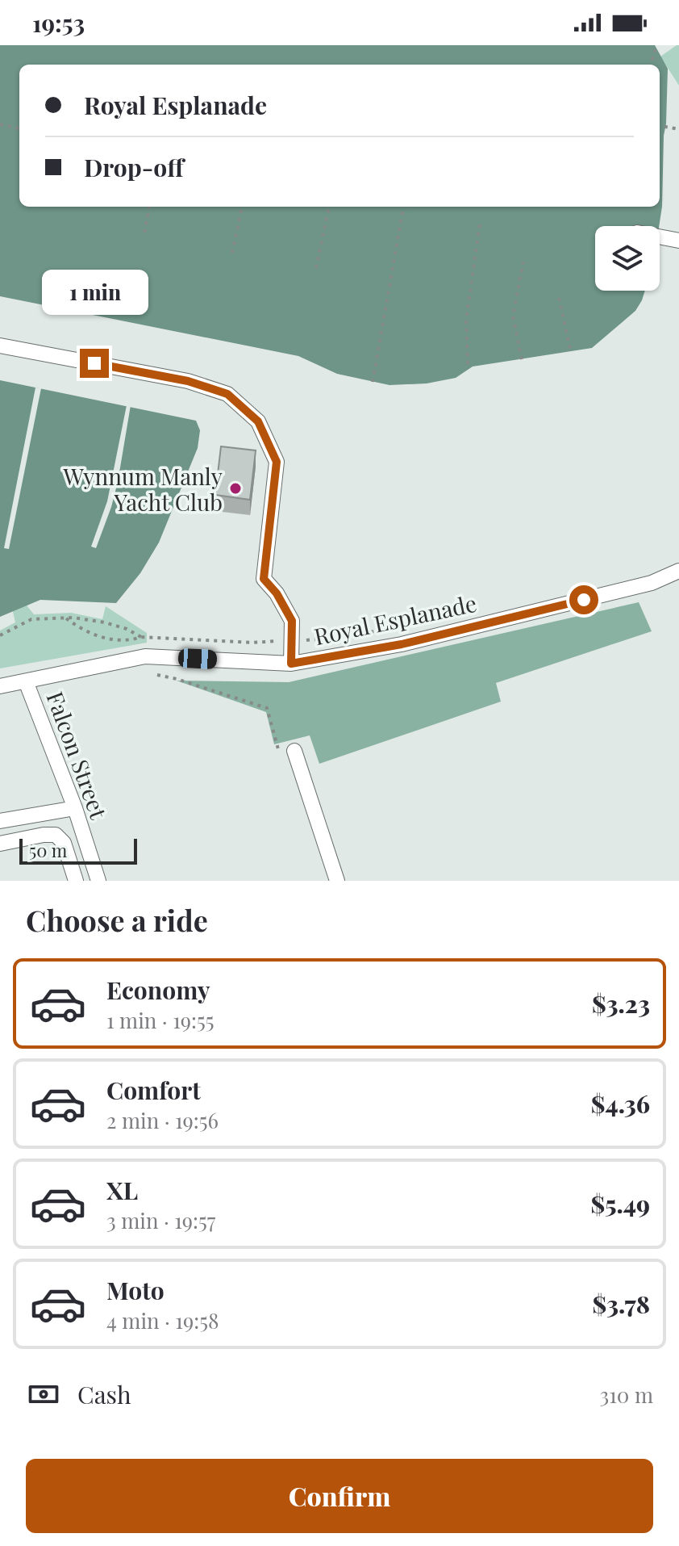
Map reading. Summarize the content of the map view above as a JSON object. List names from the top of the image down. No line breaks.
{"streets":{"street":["Royal Esplanade","Falcon Street"]},"crossings":[["Royal Esplanade","Falcon Street"]],"places":["Wynnum Manly Yacht Club"],"scale_bar":"50 m","page":{"status":"19:53","banner":["Royal Esplanade","Drop-off"],"bubble":"1 min","scale":"50 m","heading":"Choose a ride","list":[{"name":"Economy","note":"1 min · 19:55","value":"$3.23"},{"name":"Comfort","note":"2 min · 19:56","value":"$4.36"},{"name":"XL","note":"3 min · 19:57","value":"$5.49"},{"name":"Moto","note":"4 min · 19:58","value":"$3.78"}],"pay":["Cash","310 m"],"buttons":"Confirm"}}
